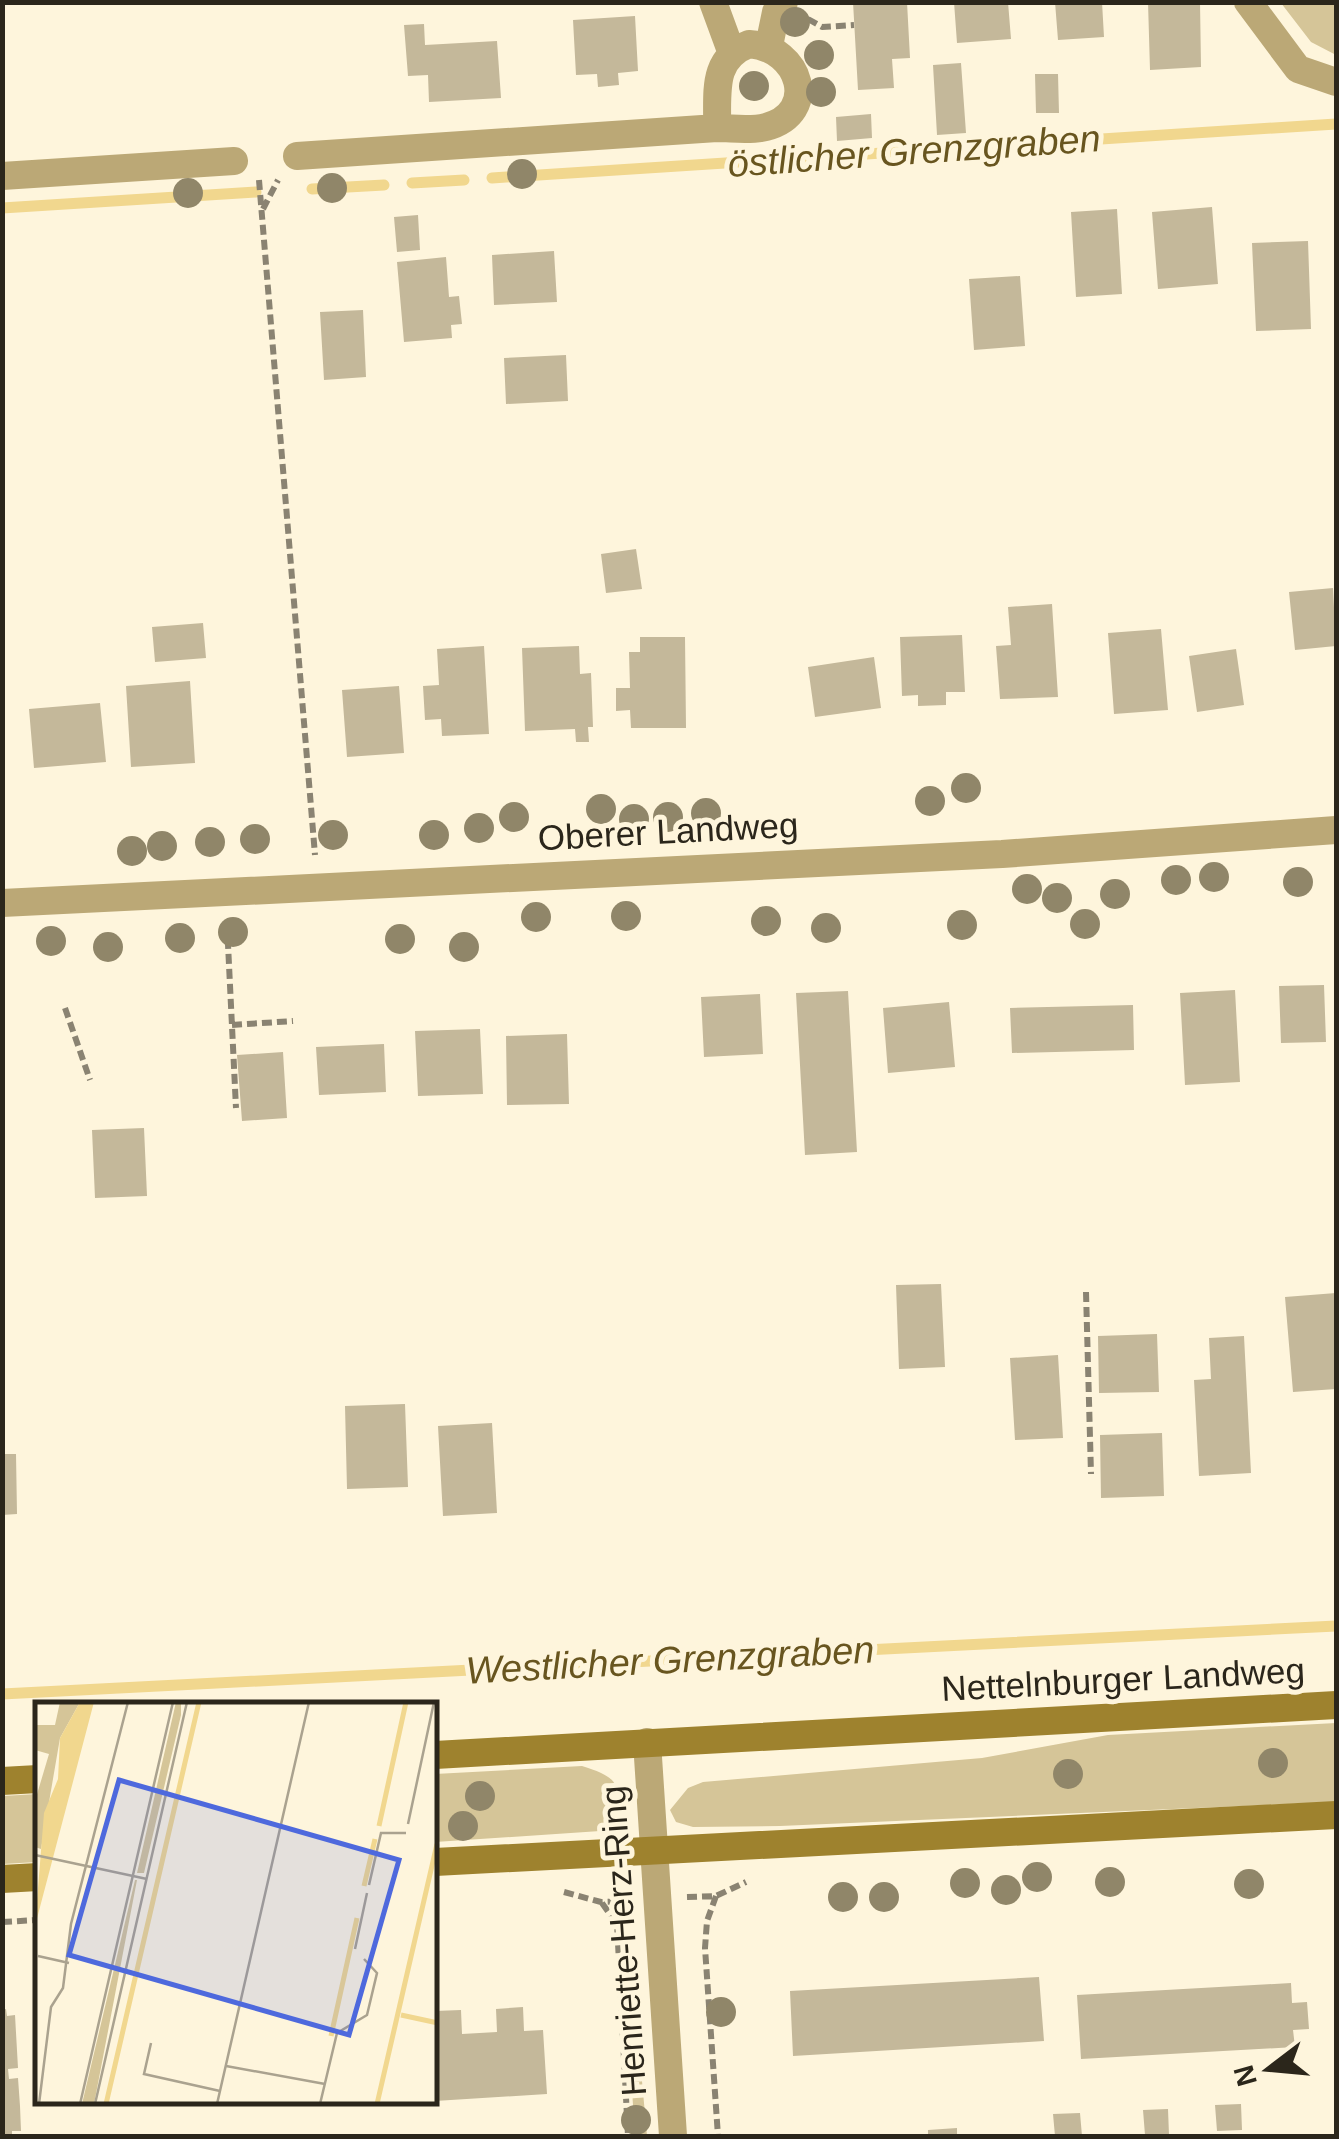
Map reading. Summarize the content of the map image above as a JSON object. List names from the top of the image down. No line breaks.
{"streets":{"main road":["Nettelnburger Landweg"],"street":["Oberer Landweg","Henriette-Herz-Ring"]},"crossings":[["Nettelnburger Landweg","Henriette-Herz-Ring"]],"water":["östlicher Grenzgraben","Westlicher Grenzgraben"],"north":"left"}
